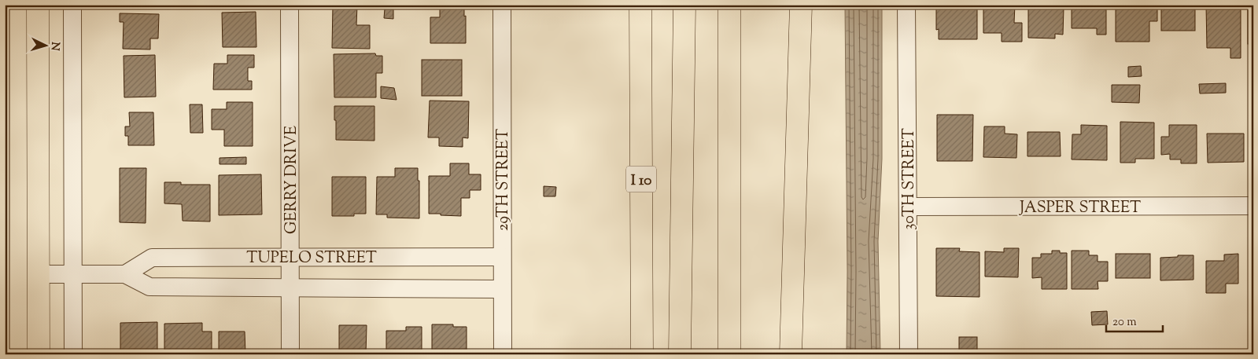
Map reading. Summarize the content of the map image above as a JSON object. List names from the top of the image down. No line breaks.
{"streets":{"main road":["I 10"],"street":["30TH STREET","GERRY DRIVE","29TH STREET","JASPER STREET","TUPELO STREET"]},"crossings":[["30TH STREET","JASPER STREET"],["GERRY DRIVE","TUPELO STREET"],["29TH STREET","TUPELO STREET"]],"scale_bar":"20 m","north":"right"}
